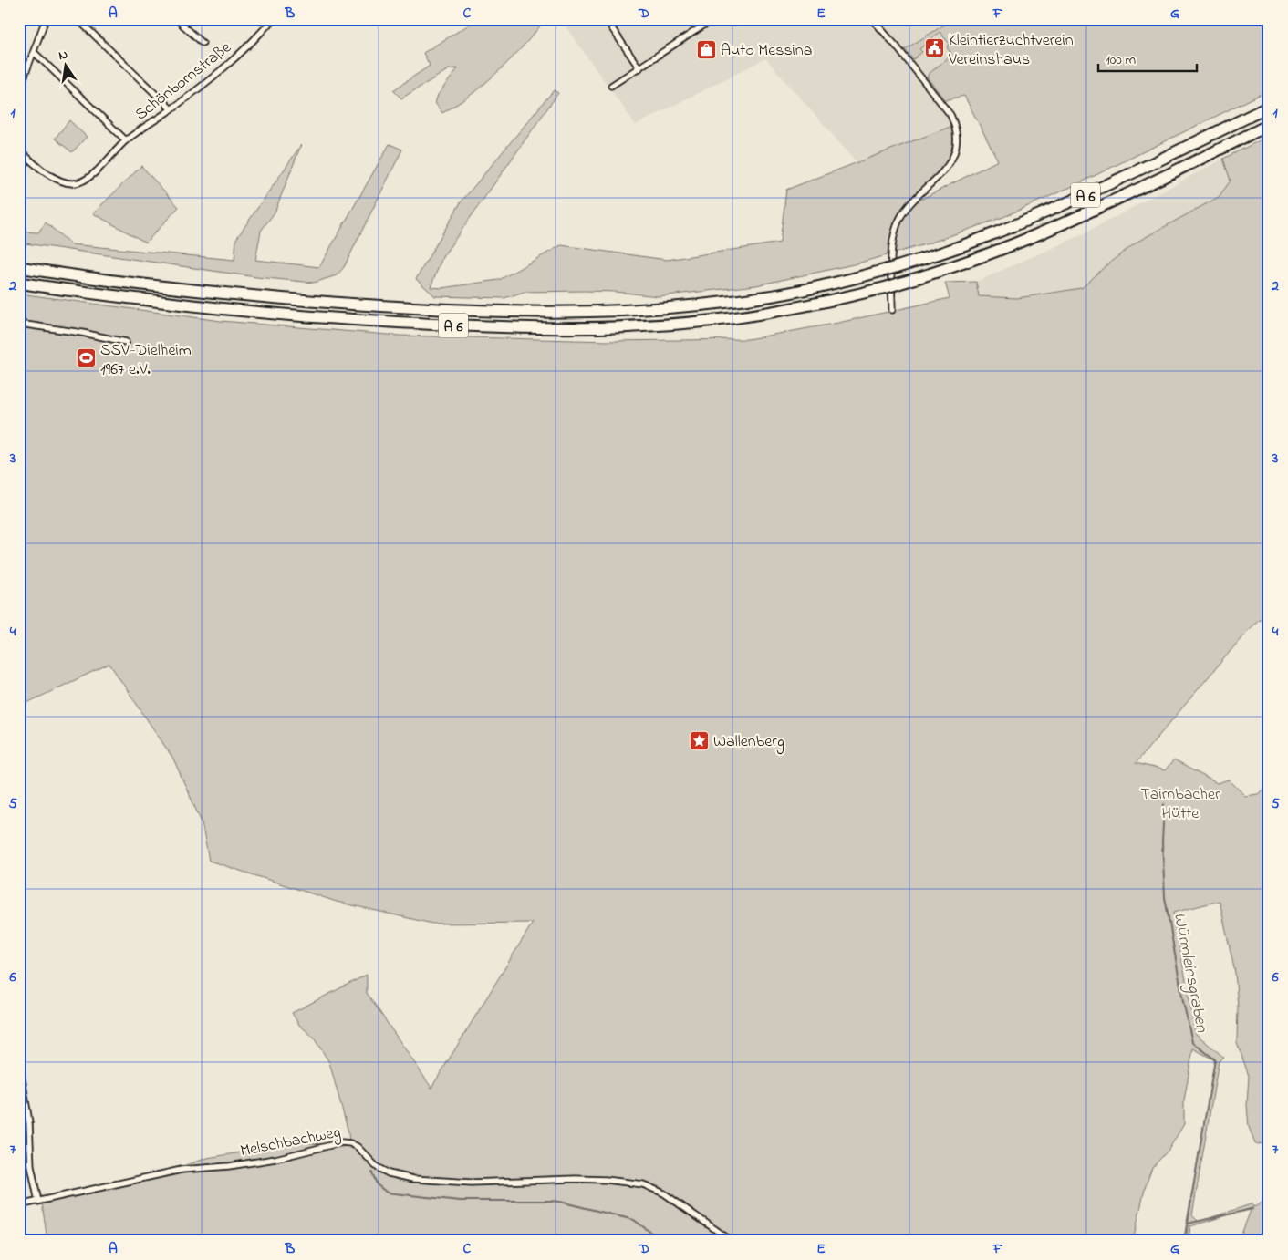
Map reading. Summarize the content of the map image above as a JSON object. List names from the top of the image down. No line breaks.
{"streets":{"highway":["A 6"],"street":["Schönbornstraße","Melschbachweg"]},"water":["Würmleinsgraben"],"parks":["Tairnbacher Hütte"],"places":{"public building":["Kleintierzuchtverein Vereinshaus"],"shop":["Auto Messina"],"sports":["SSV-Dielheim 1967 e.V."],"place":["Wallenberg"]},"scale_bar":"100 m","north":"top","grid":{"columns":["A","B","C","D","E","F","G"],"rows":["1","2","3","4","5","6","7"]}}
